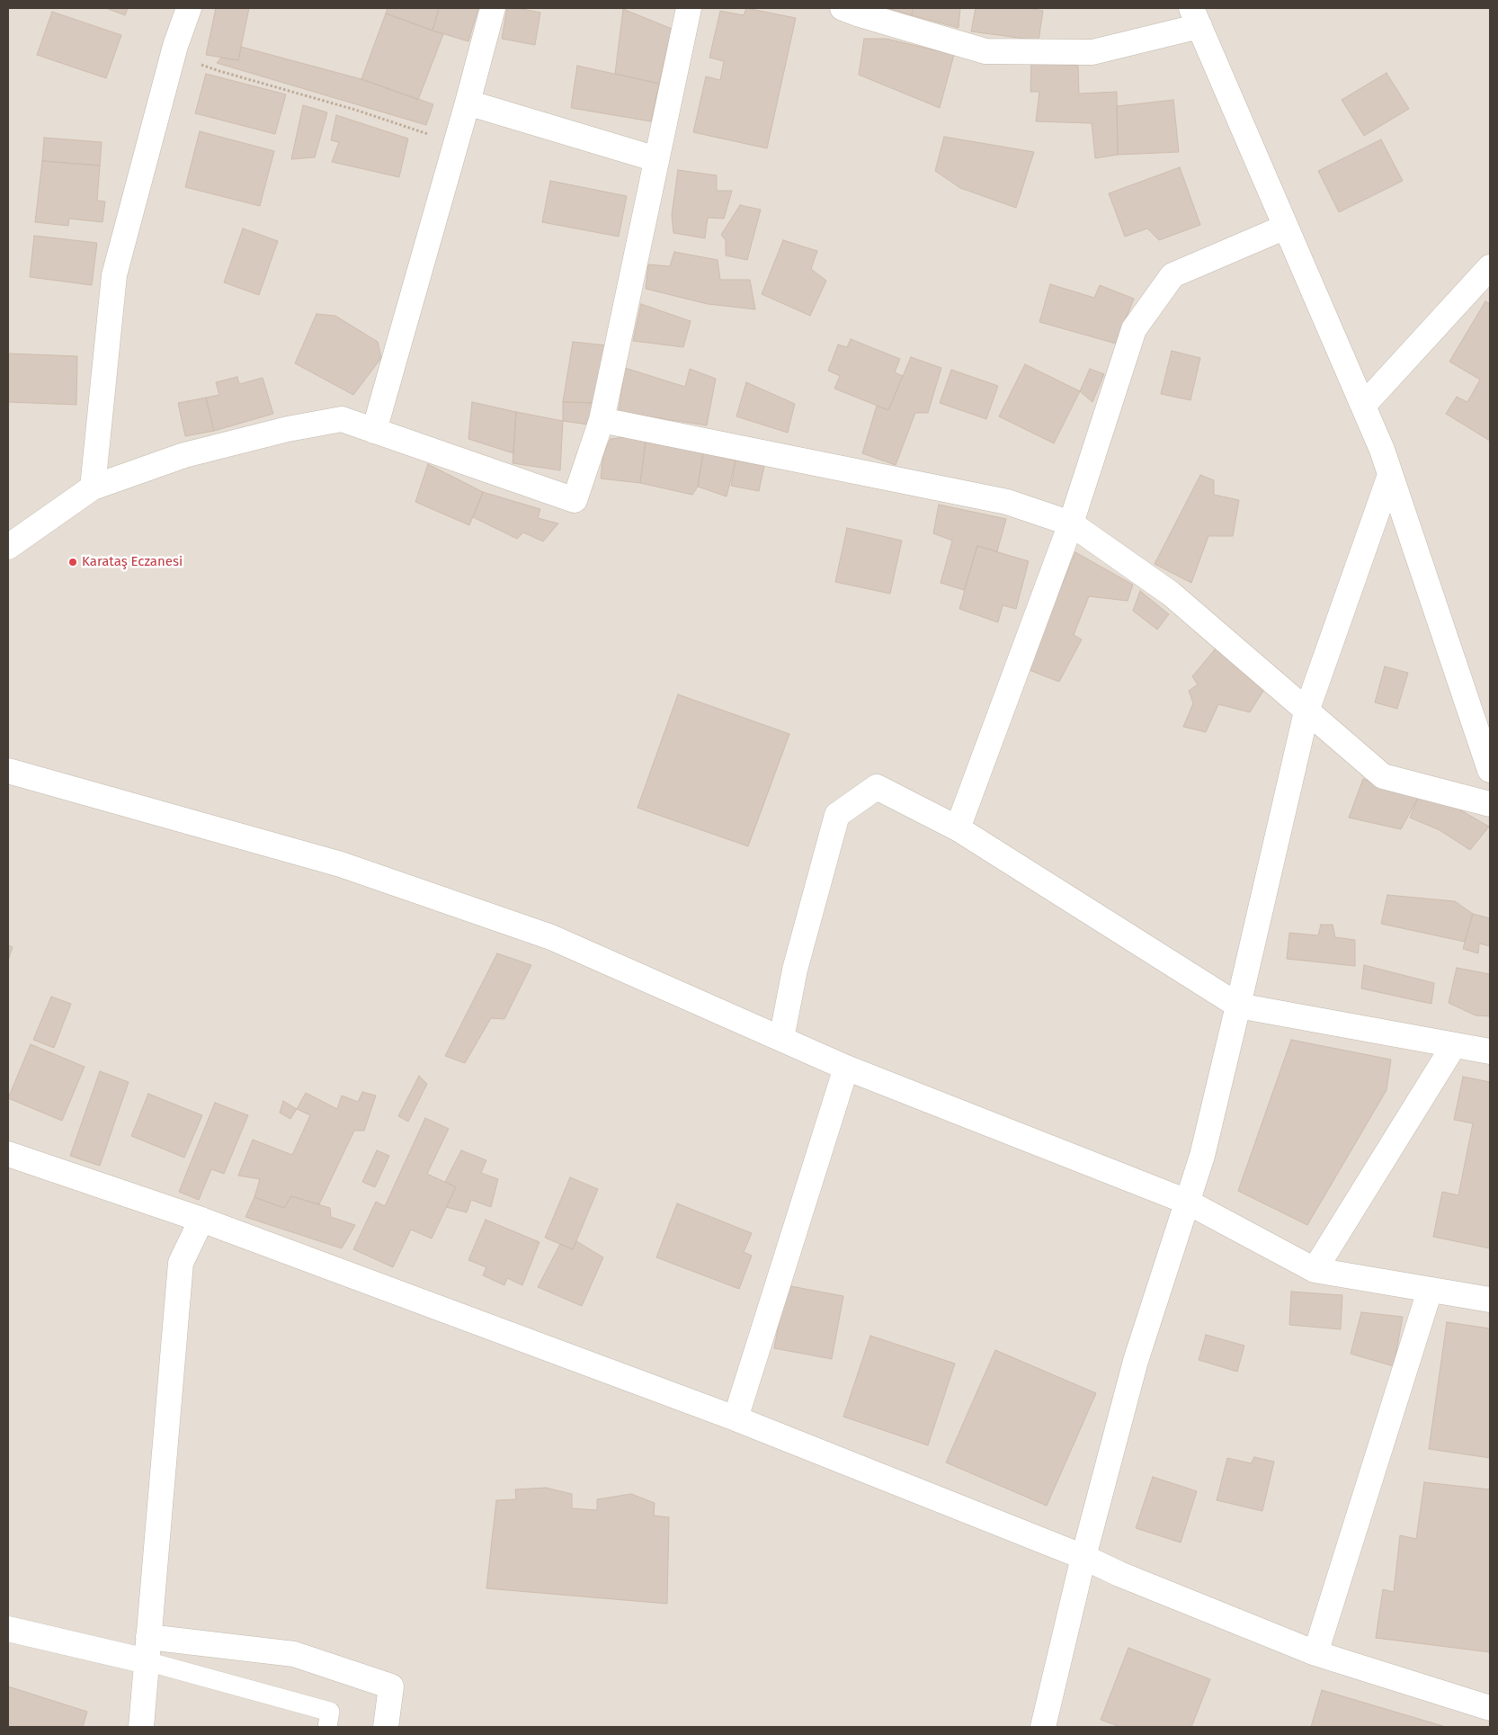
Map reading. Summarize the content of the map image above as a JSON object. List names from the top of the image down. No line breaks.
{"places":["Karataş Eczanesi"]}
